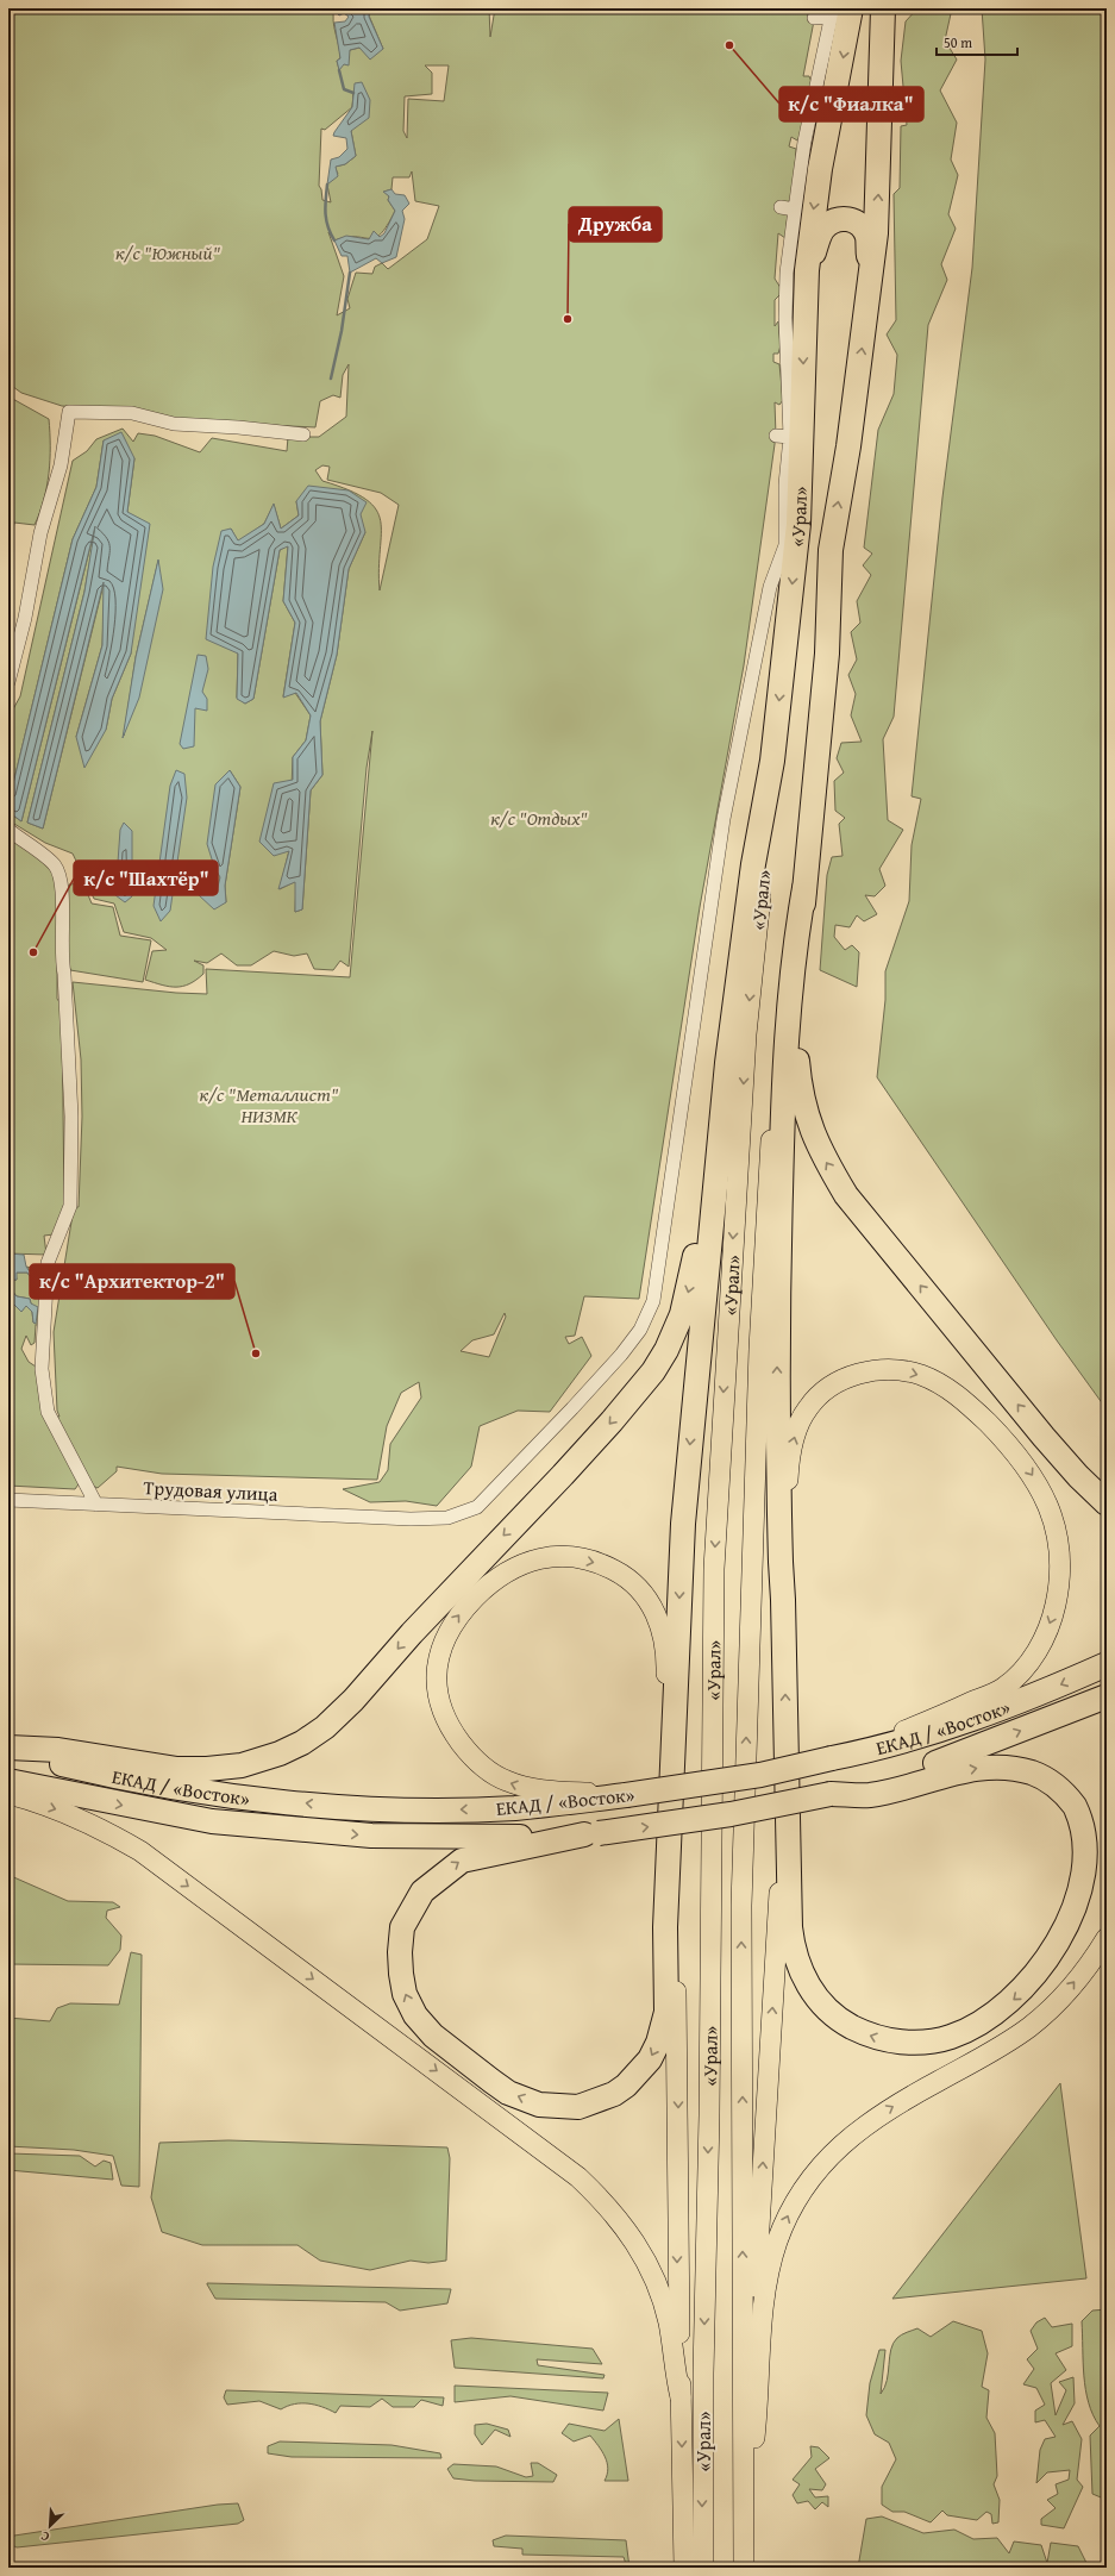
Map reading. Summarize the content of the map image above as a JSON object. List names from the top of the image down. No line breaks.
{"streets":{"highway":["«Урал»","ЕКАД / «Восток»"],"street":["Трудовая улица"]},"crossings":[["«Урал»","Трудовая улица"]],"parks":["к/с \"Южный\"","к/с \"Отдых\"","к/с \"Металлист\" НИЗМК"],"places":["к/с \"Фиалка\"","Дружба","к/с \"Шахтёр\"","к/с \"Архитектор-2\""],"scale_bar":"50 m","north":"bottom left"}
